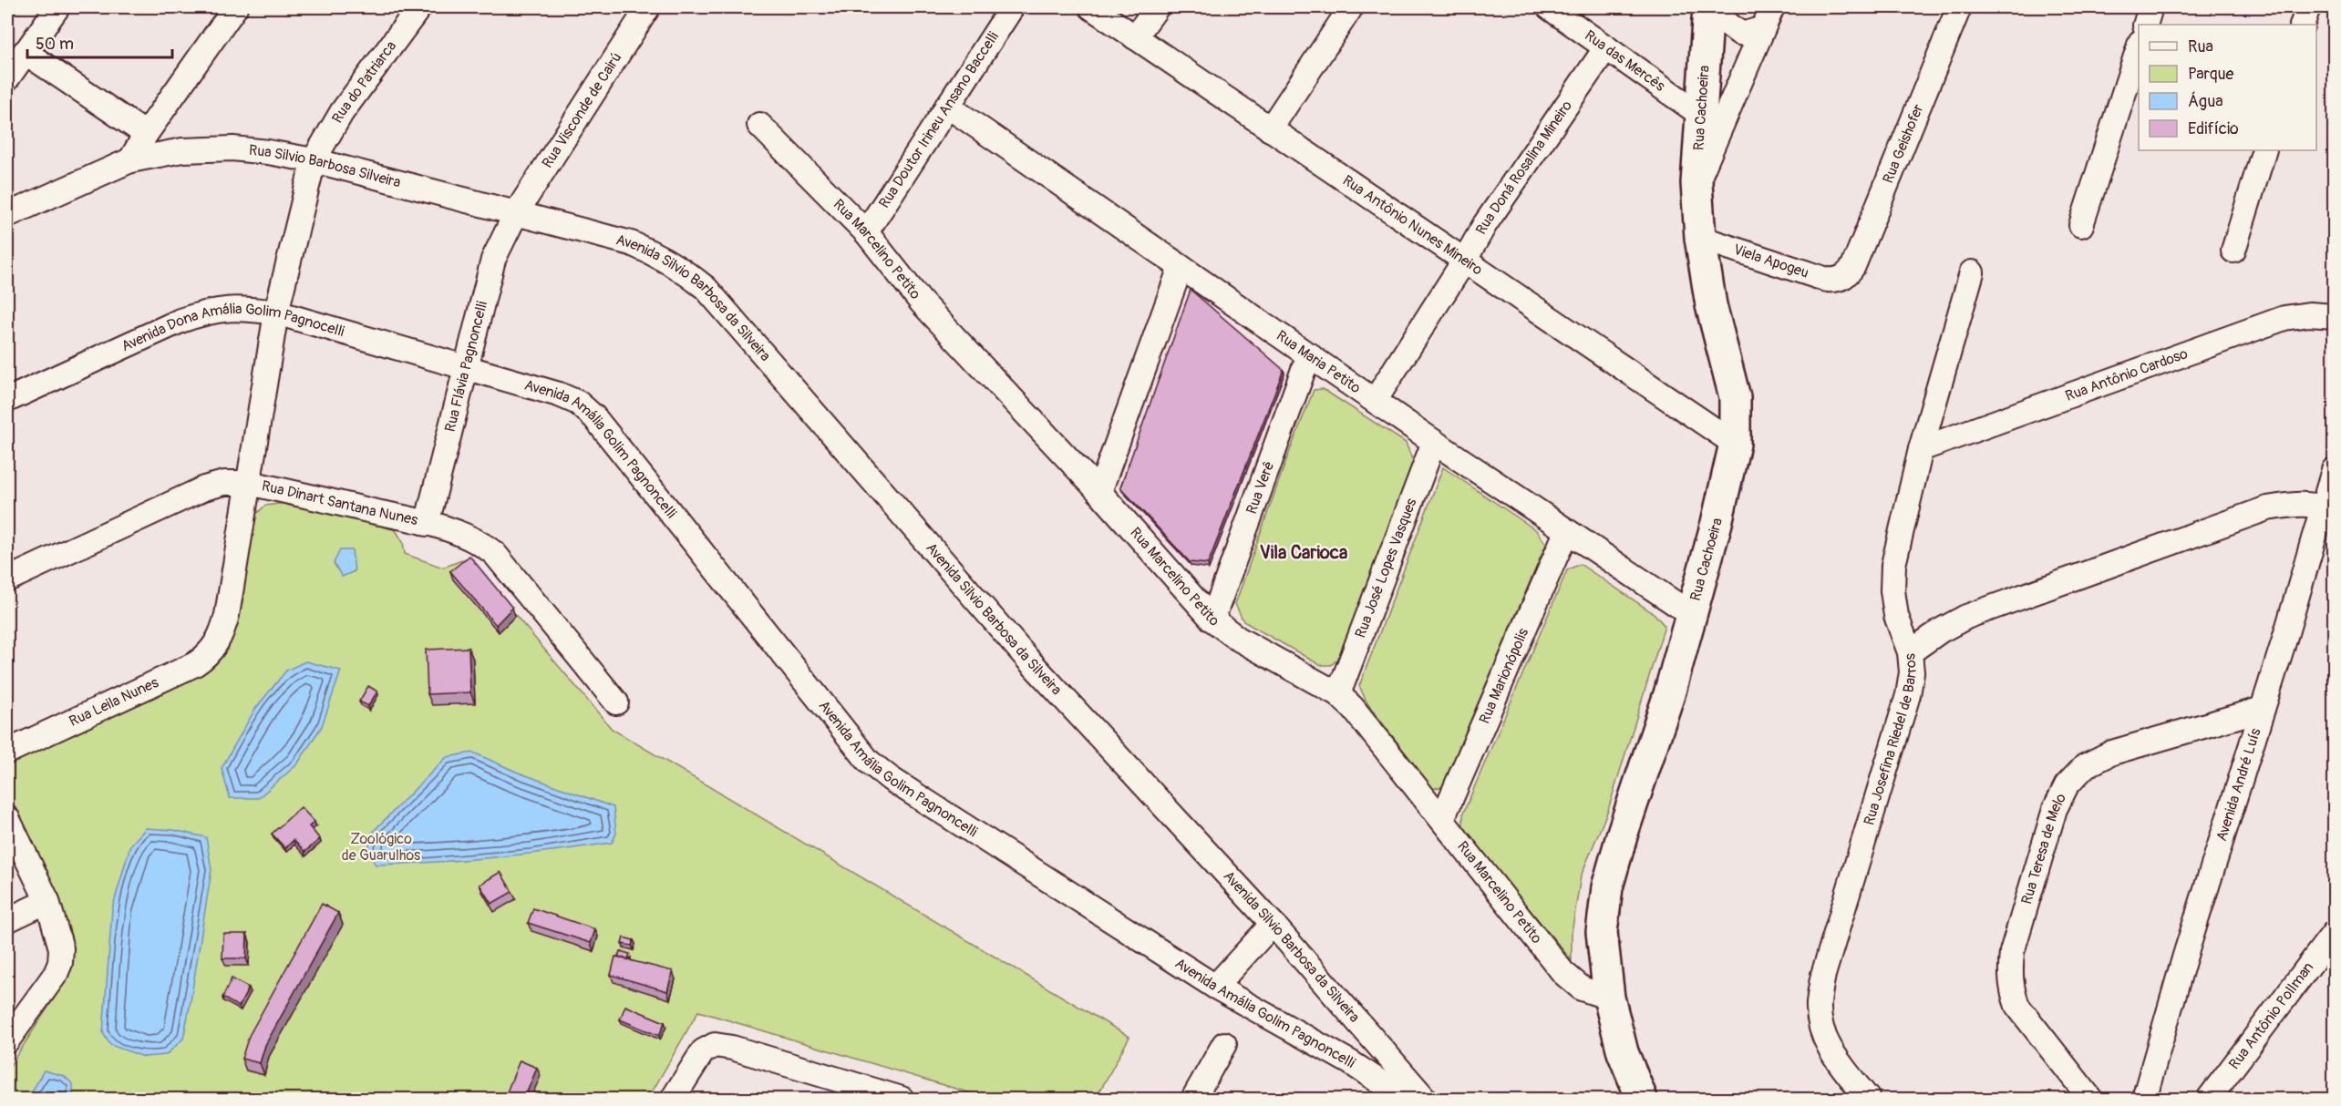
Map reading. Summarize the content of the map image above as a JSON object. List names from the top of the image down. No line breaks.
{"streets":{"main road":["Rua Cachoeira"],"street":["Rua das Mercês","Rua do Patriarca","Rua Visconde de Cairú","Rua Doutor Irineu Ansano Baccelli","Rua Geishofer","Rua Silvio Barbosa Silveira","Rua Doná Rosalina Mineiro","Rua Antônio Nunes Mineiro","Rua Marcelino Petito","Viela Apogeu","Avenida Silvio Barbosa da Silveira","Avenida Dona Amália Golim Pagnocelli","Rua Maria Petito","Rua Flávia Pagnoncelli","Rua Antônio Cardoso","Avenida Amália Golim Pagnoncelli","Rua Verê","Rua Dinart Santana Nunes","Rua José Lopes Vasques","Rua Marionópolis","Rua Leila Nunes","Rua Josefina Riedel de Barros","Avenida André Luís","Rua Teresa de Melo","Rua Antônio Pollman"]},"crossings":[["Rua das Mercês","Rua Cachoeira"],["Rua das Mercês","Rua Doná Rosalina Mineiro"],["Rua do Patriarca","Rua Silvio Barbosa Silveira"],["Rua do Patriarca","Avenida Dona Amália Golim Pagnocelli"],["Rua do Patriarca","Rua Dinart Santana Nunes"],["Rua do Patriarca","Rua Leila Nunes"],["Rua Cachoeira","Rua Antônio Nunes Mineiro"],["Rua Cachoeira","Rua Marcelino Petito"],["Rua Cachoeira","Viela Apogeu"],["Rua Cachoeira","Rua Maria Petito"],["Rua Visconde de Cairú","Rua Silvio Barbosa Silveira"],["Rua Visconde de Cairú","Avenida Silvio Barbosa da Silveira"],["Rua Visconde de Cairú","Rua Flávia Pagnoncelli"],["Rua Doutor Irineu Ansano Baccelli","Rua Marcelino Petito"],["Rua Doutor Irineu Ansano Baccelli","Rua Maria Petito"],["Rua Geishofer","Viela Apogeu"],["Rua Silvio Barbosa Silveira","Avenida Silvio Barbosa da Silveira"],["Rua Silvio Barbosa Silveira","Rua Flávia Pagnoncelli"],["Rua Doná Rosalina Mineiro","Rua Antônio Nunes Mineiro"],["Rua Doná Rosalina Mineiro","Rua Maria Petito"],["Rua Marcelino Petito","Rua Verê"],["Rua Marcelino Petito","Rua José Lopes Vasques"],["Rua Marcelino Petito","Rua Marionópolis"],["Avenida Silvio Barbosa da Silveira","Rua Flávia Pagnoncelli"],["Avenida Dona Amália Golim Pagnocelli","Rua Flávia Pagnoncelli"],["Avenida Dona Amália Golim Pagnocelli","Avenida Amália Golim Pagnoncelli"],["Rua Maria Petito","Rua Verê"],["Rua Maria Petito","Rua José Lopes Vasques"],["Rua Maria Petito","Rua Marionópolis"],["Rua Flávia Pagnoncelli","Avenida Amália Golim Pagnoncelli"],["Rua Flávia Pagnoncelli","Rua Dinart Santana Nunes"],["Rua Antônio Cardoso","Rua Josefina Riedel de Barros"],["Avenida André Luís","Rua Teresa de Melo"]],"districts":["Vila Carioca"],"parks":["Zoológico de Guarulhos"],"legend":["Rua","Parque","Água","Edifício"],"scale_bar":"50 m"}
